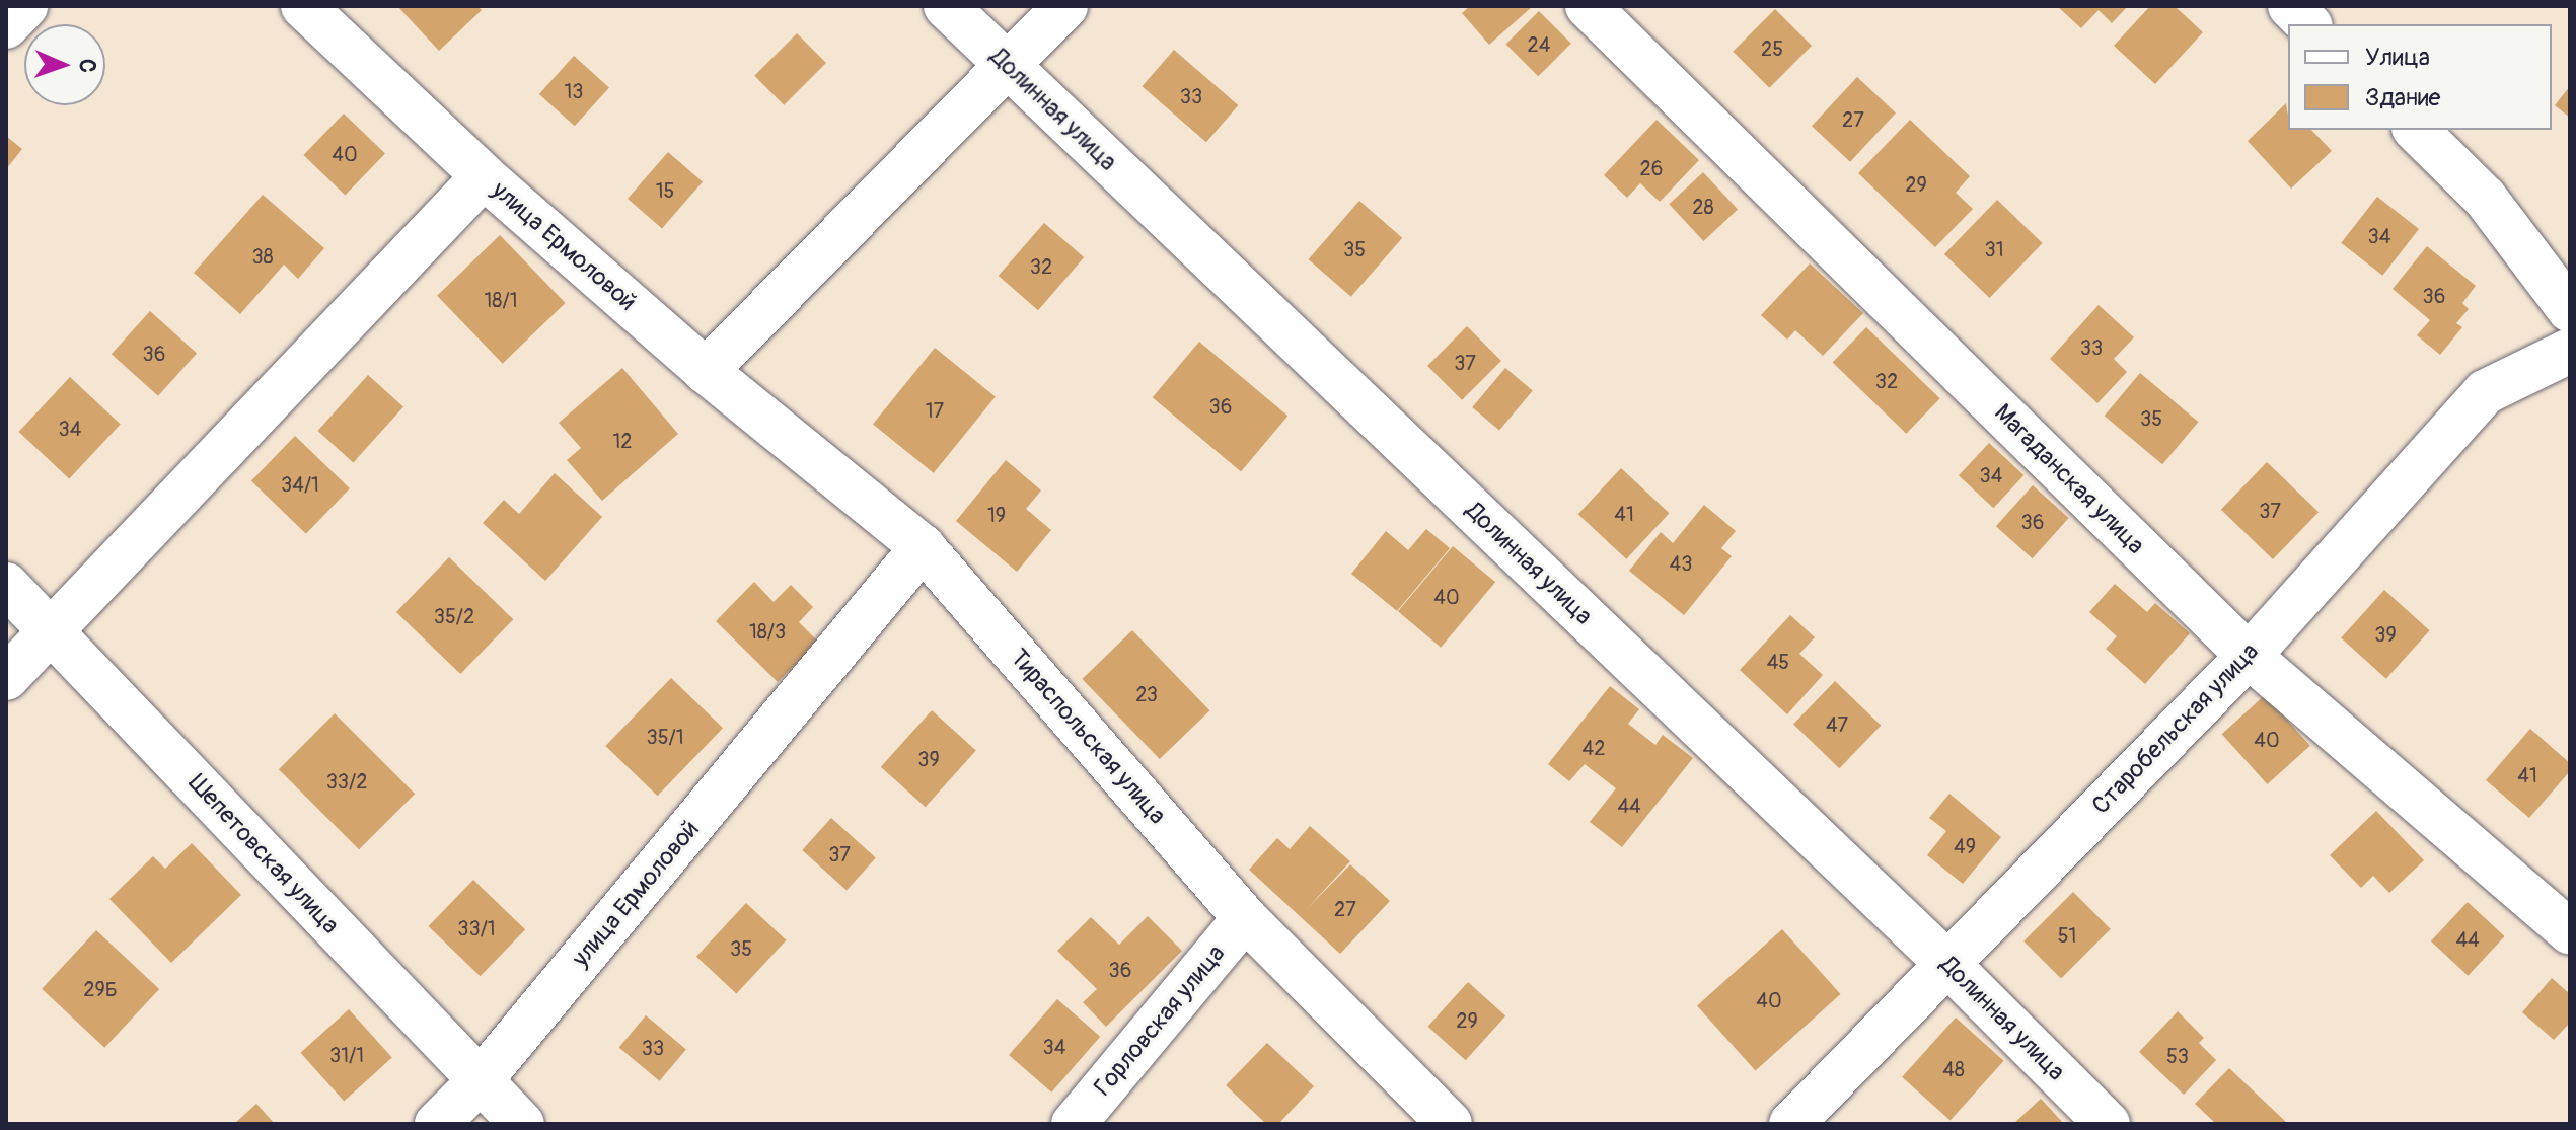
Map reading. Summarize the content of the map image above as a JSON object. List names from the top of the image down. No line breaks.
{"streets":{"street":["Долинная улица","улица Ермоловой","Магаданская улица","Старобельская улица","Тираспольская улица","Шепетовская улица","Горловская улица"]},"crossings":[["Долинная улица","Старобельская улица"],["улица Ермоловой","Тираспольская улица"],["улица Ермоловой","Шепетовская улица"],["Магаданская улица","Старобельская улица"],["Тираспольская улица","Горловская улица"]],"house_numbers":["24","25","13","33","27","40","26","29","15","28","34","35","31","38","32","36","18/1","33","36","37","32","36","17","35","34","12","34","34/1","37","41","19","36","43","40","35/2","18/3","39","45","23","47","35/1","40","42","39","41","33/2","44","49","37","27","33/1","51","44","35","36","29Б","40","29","34","33","31/1","53","48"],"legend":["Улица","Здание"],"north":"right"}
